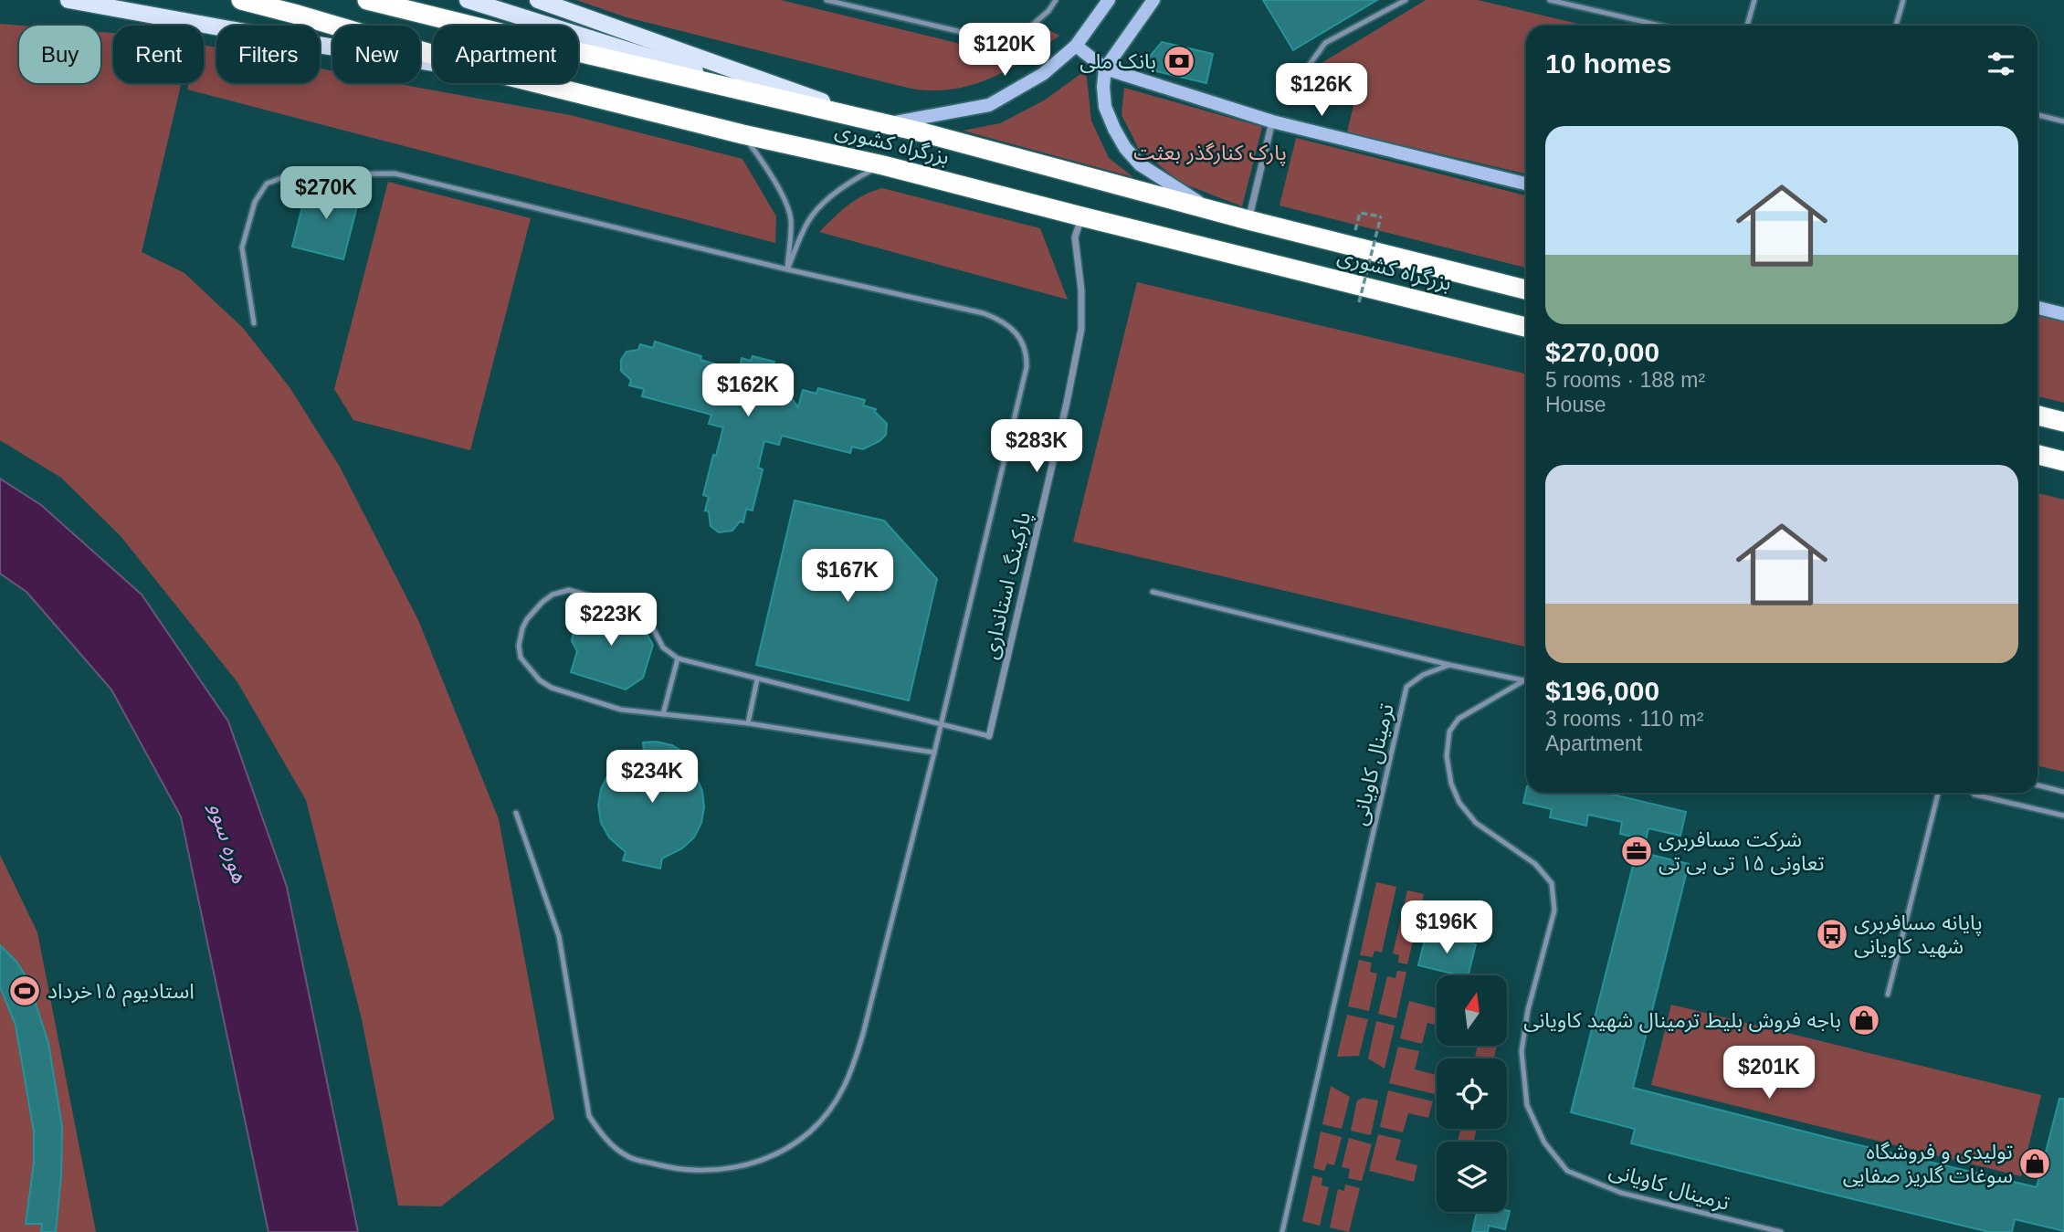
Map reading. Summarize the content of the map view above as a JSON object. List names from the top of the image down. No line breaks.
{"streets":{"highway":["بزرگراه کشوری"],"street":["پارکینگ استانداری"],"lane":["ترمینال کاویانی"]},"crossings":[["بزرگراه کشوری","پارکینگ استانداری"]],"water":["هوره سوو"],"parks":["پارک کنارگذر بعثت"],"places":{"bank":["بانک ملی"],"office":["شرکت مسافربری تعاونی ۱۵ تی بی تی"],"bus stop":["پايانه مسافربری شهید کاویانی"],"sports":["استادیوم ۱۵خرداد"],"shop":["باجه فروش بلیط ترمینال شهید کاویانی","توليدی و فروشگاه سوغات گلريز صفايی"]},"north":"top","page":{"price":["$120K","$126K","$270K","$162K","$283K","$167K","$223K","$234K","$196K","$201K"],"chip":["Buy","Rent","Filters","New","Apartment"],"heading":"10 homes","list":[{"name":"$270,000","note":"5 rooms · 188 m² · House"},{"name":"$196,000","note":"3 rooms · 110 m² · Apartment"}]}}
